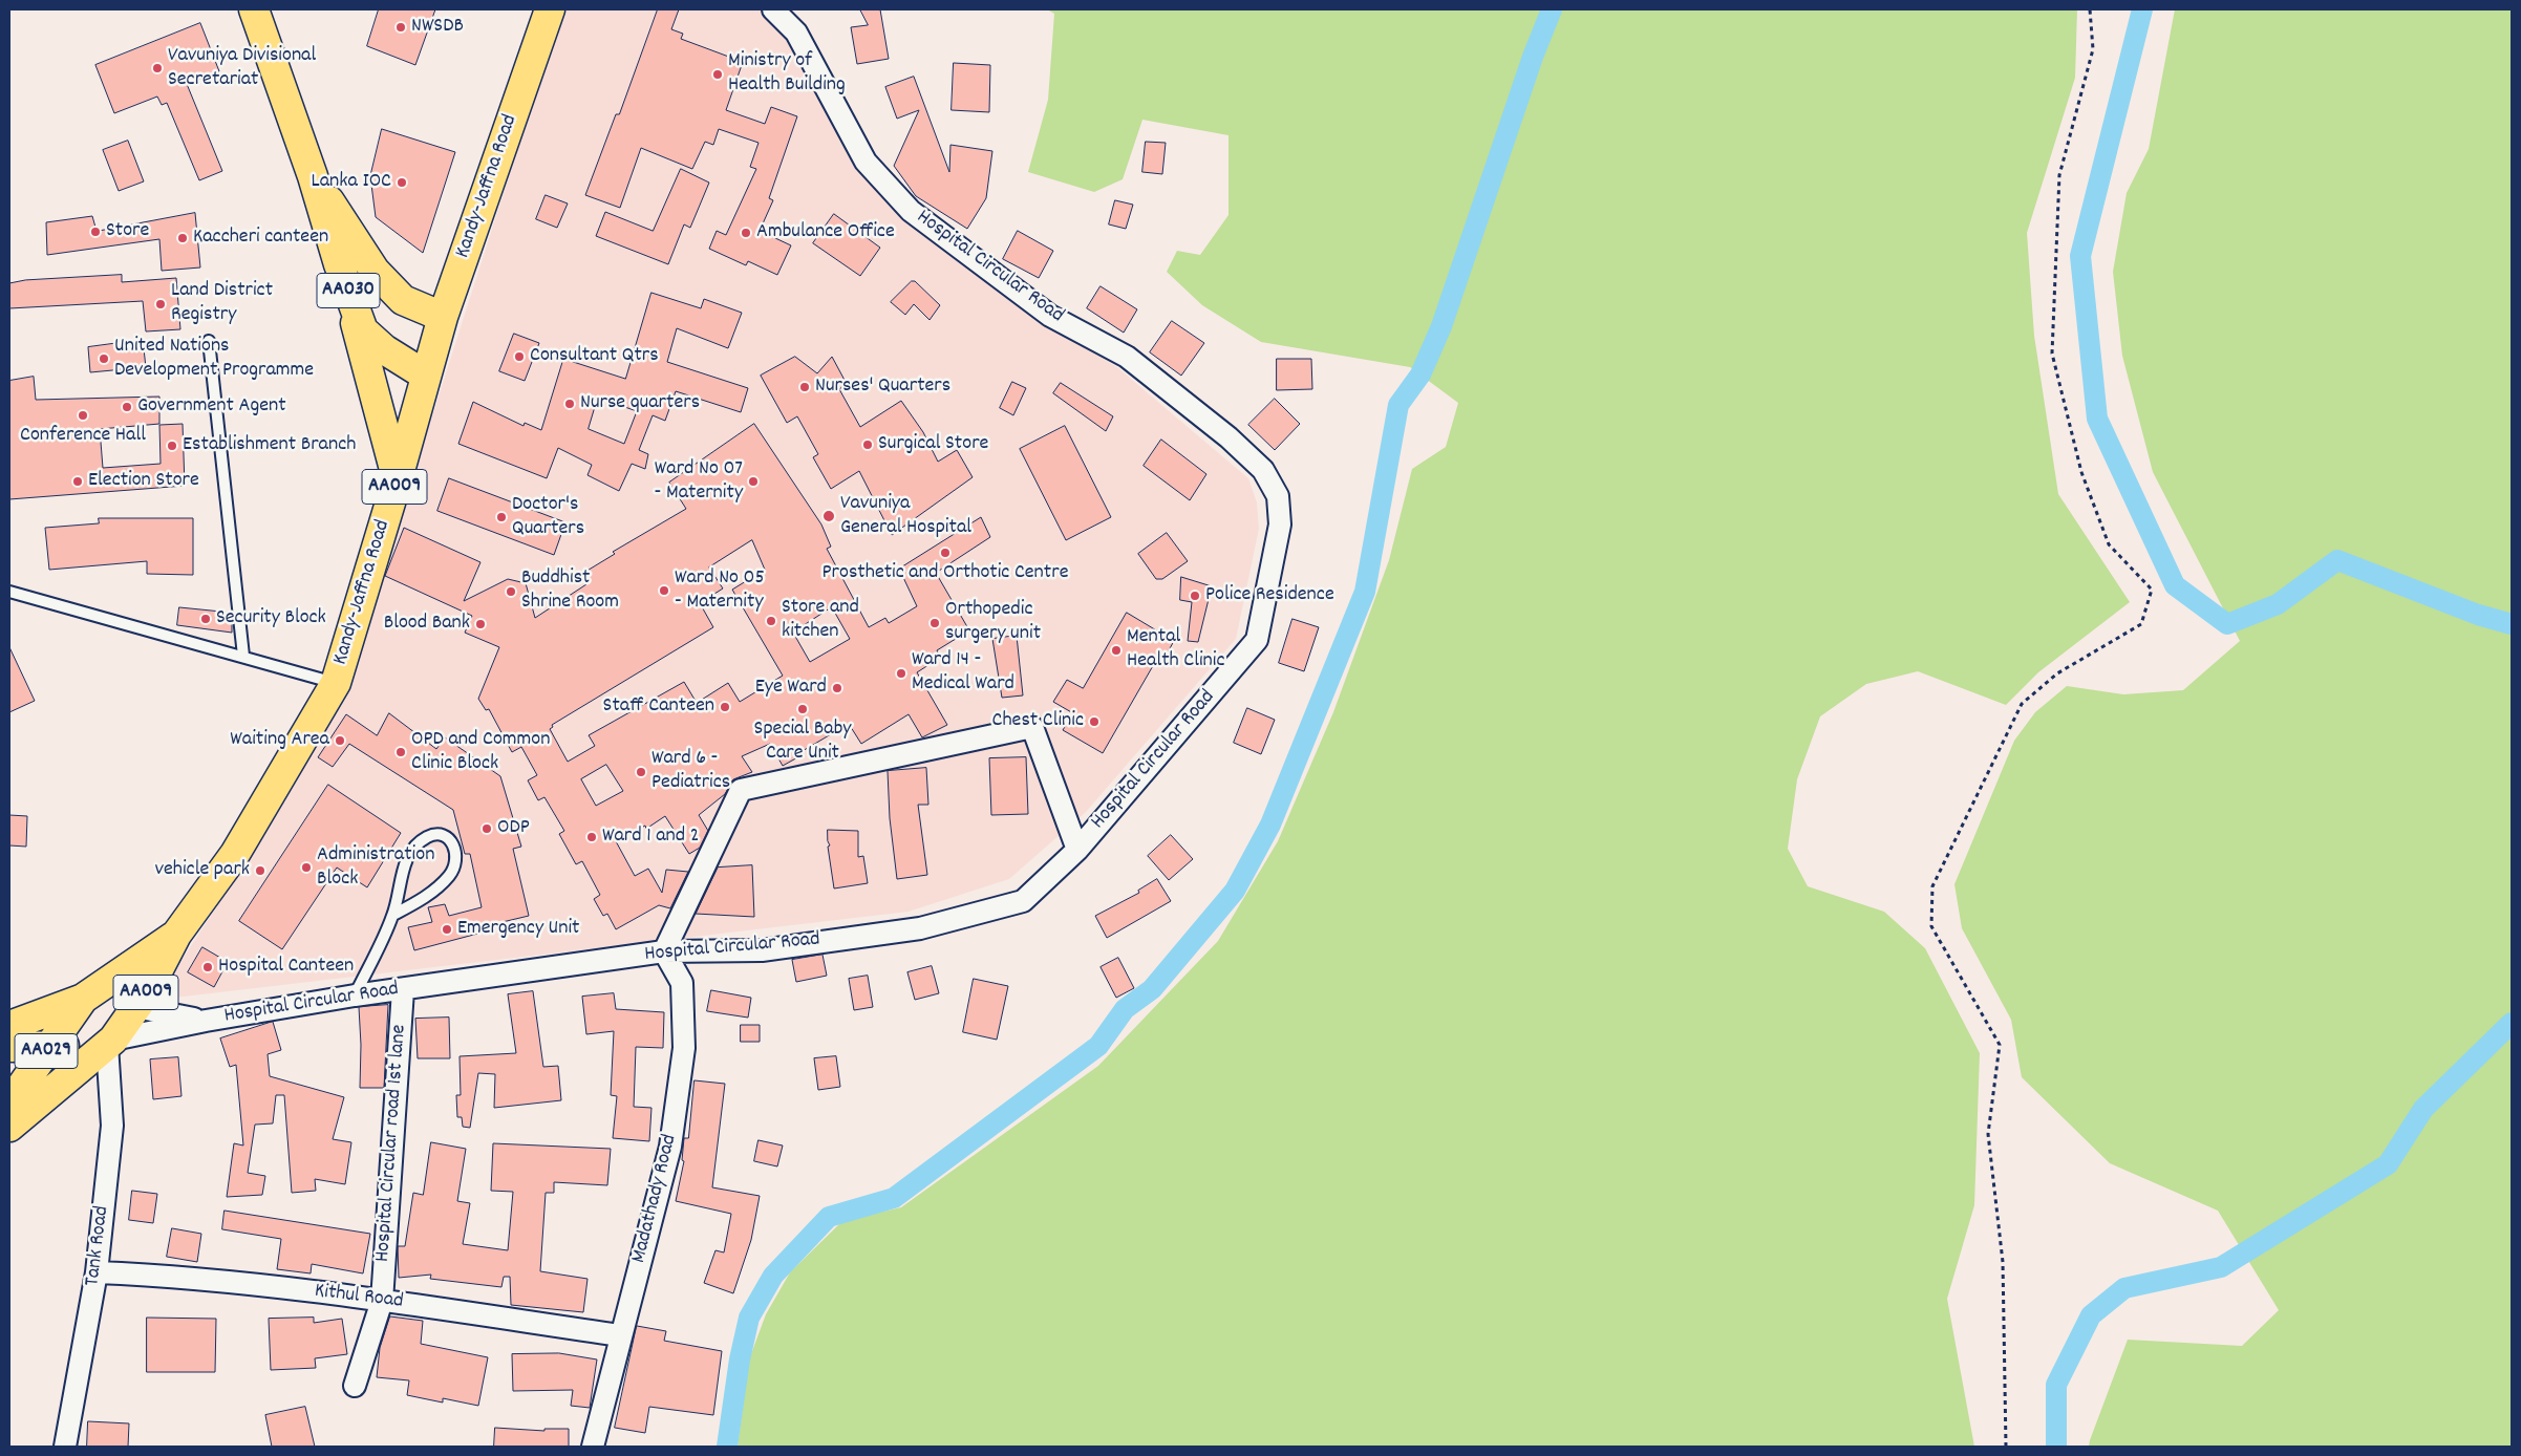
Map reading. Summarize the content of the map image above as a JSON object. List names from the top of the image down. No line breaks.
{"streets":{"highway":["Kandy-Jaffna Road","Hospital Circular Road","AA030","AA009","AA029"],"street":["Hospital Circular road 1st lane","Madathady Road","Tank Road","Kithul Road"]},"crossings":[["Kandy-Jaffna Road","Hospital Circular Road"],["Kandy-Jaffna Road","AA030"],["Kandy-Jaffna Road","AA009"],["Kandy-Jaffna Road","AA029"],["Kandy-Jaffna Road","Tank Road"],["Hospital Circular Road","AA009"],["Hospital Circular Road","AA029"],["Hospital Circular Road","Hospital Circular road 1st lane"],["Hospital Circular Road","Madathady Road"],["Hospital Circular Road","Tank Road"],["AA009","AA029"],["AA029","Tank Road"],["Hospital Circular road 1st lane","Kithul Road"],["Madathady Road","Kithul Road"],["Tank Road","Kithul Road"]],"places":["NWSDB","Vavuniya Divisional Secretariat","Ministry of Health Building","Lanka IOC","Store","Ambulance Office","Kaccheri canteen","Land District Registry","Consultant Qtrs","United Nations Development Programme","Nurses' Quarters","Nurse quarters","Government Agent","Conference Hall","Surgical Store","Establishment Branch","Election Store","Ward No 07 - Maternity","Vavuniya General Hospital","Doctor's Quarters","Prosthetic and Orthotic Centre","Ward No 05 - Maternity","Buddhist Shrine Room","Police Residence","Security Block","Store and kitchen","Orthopedic surgery unit","Blood Bank","Mental Health Clinic","Ward 14 - Medical Ward","Eye Ward","Staff Canteen","Special Baby Care Unit","Chest Clinic","Waiting Area","OPD and Common Clinic Block","Ward 6 - Pediatrics","ODP","Ward 1 and 2","Administration Block","vehicle park","Emergency Unit","Hospital Canteen"]}
